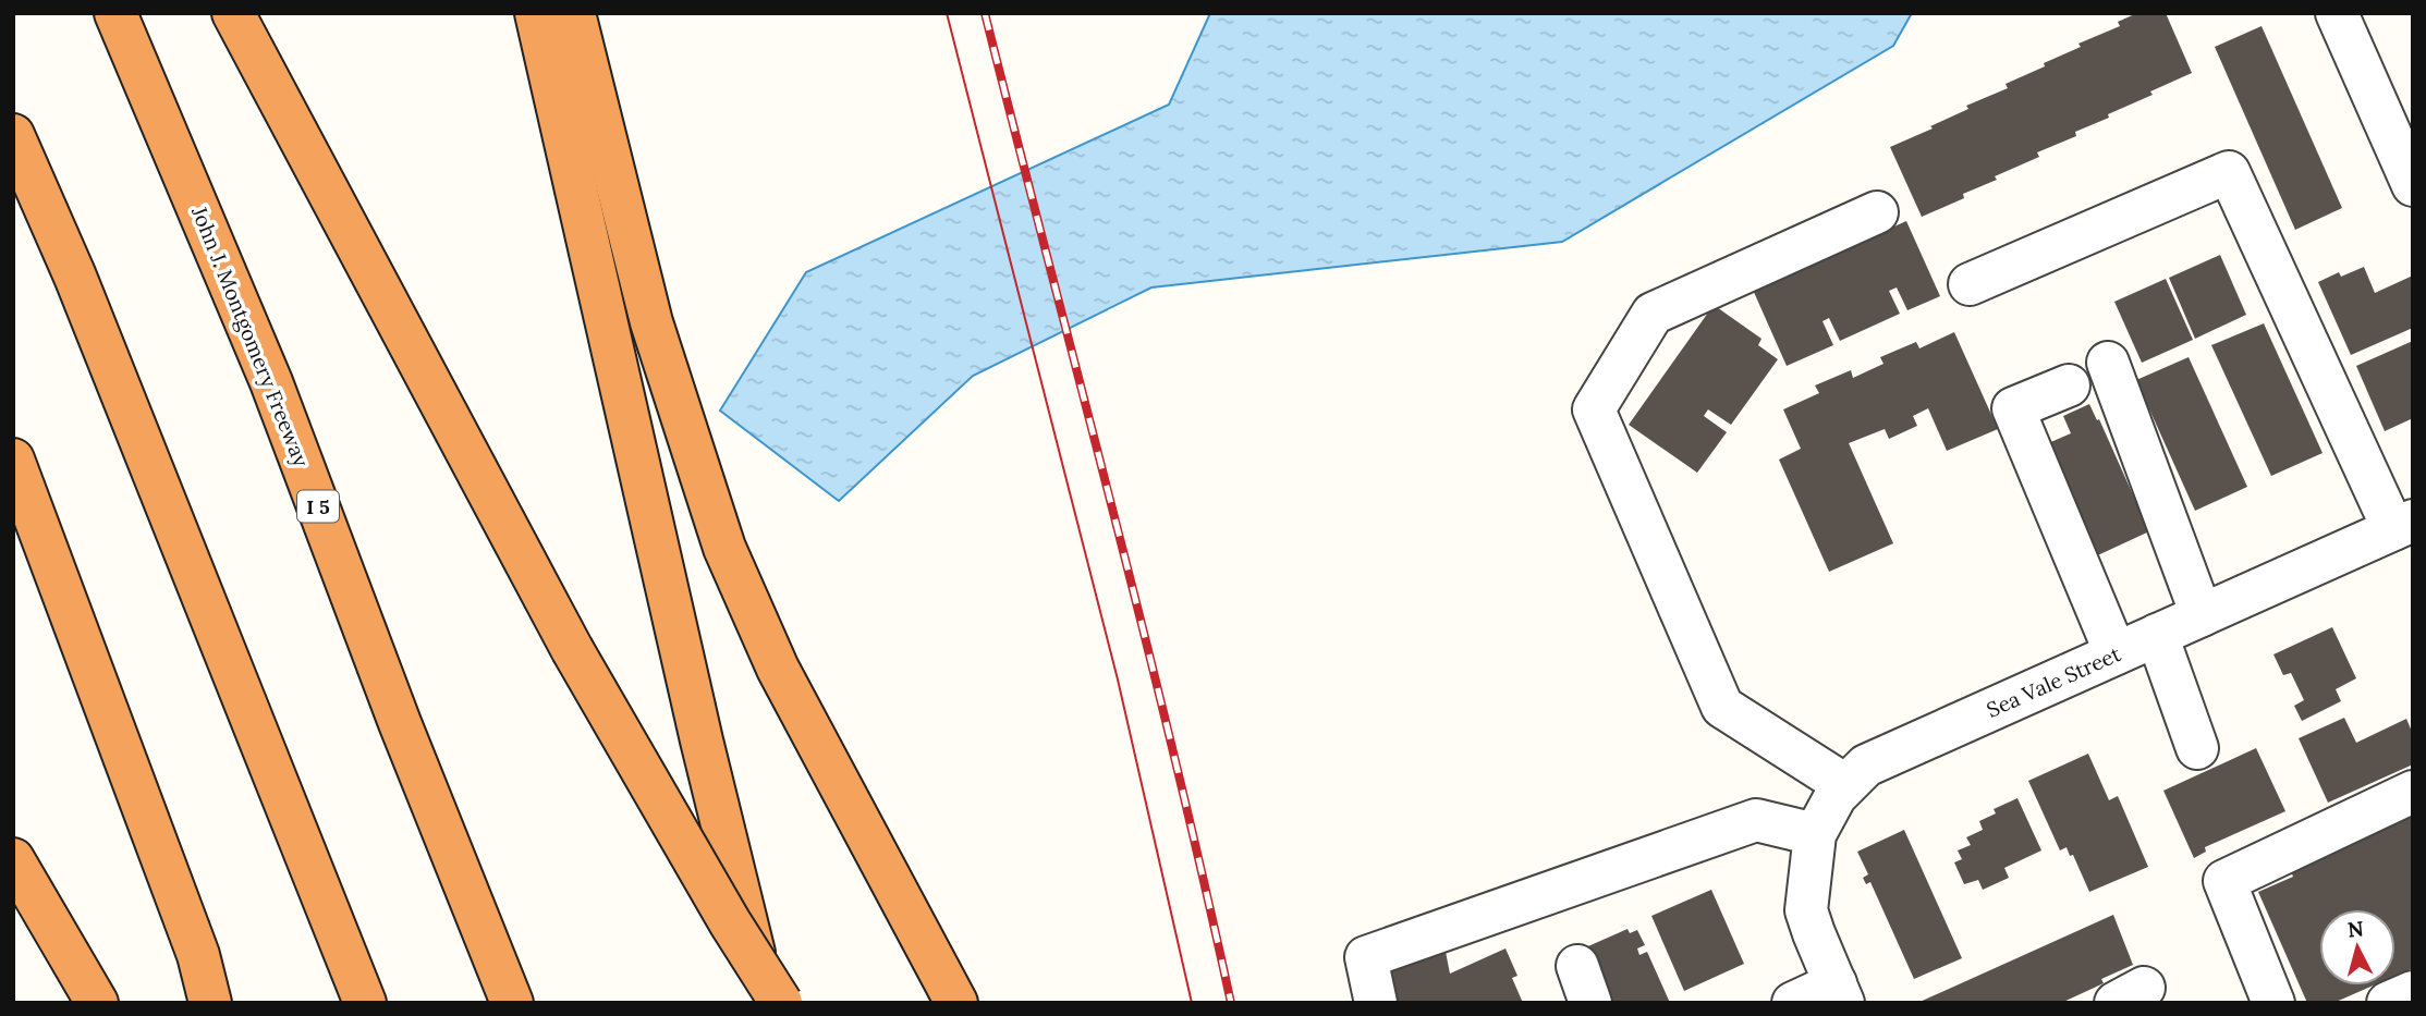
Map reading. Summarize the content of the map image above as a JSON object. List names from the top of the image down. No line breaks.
{"streets":{"highway":["John J. Montgomery Freeway","I 5"],"street":["Sea Vale Street"]},"north":"top"}
